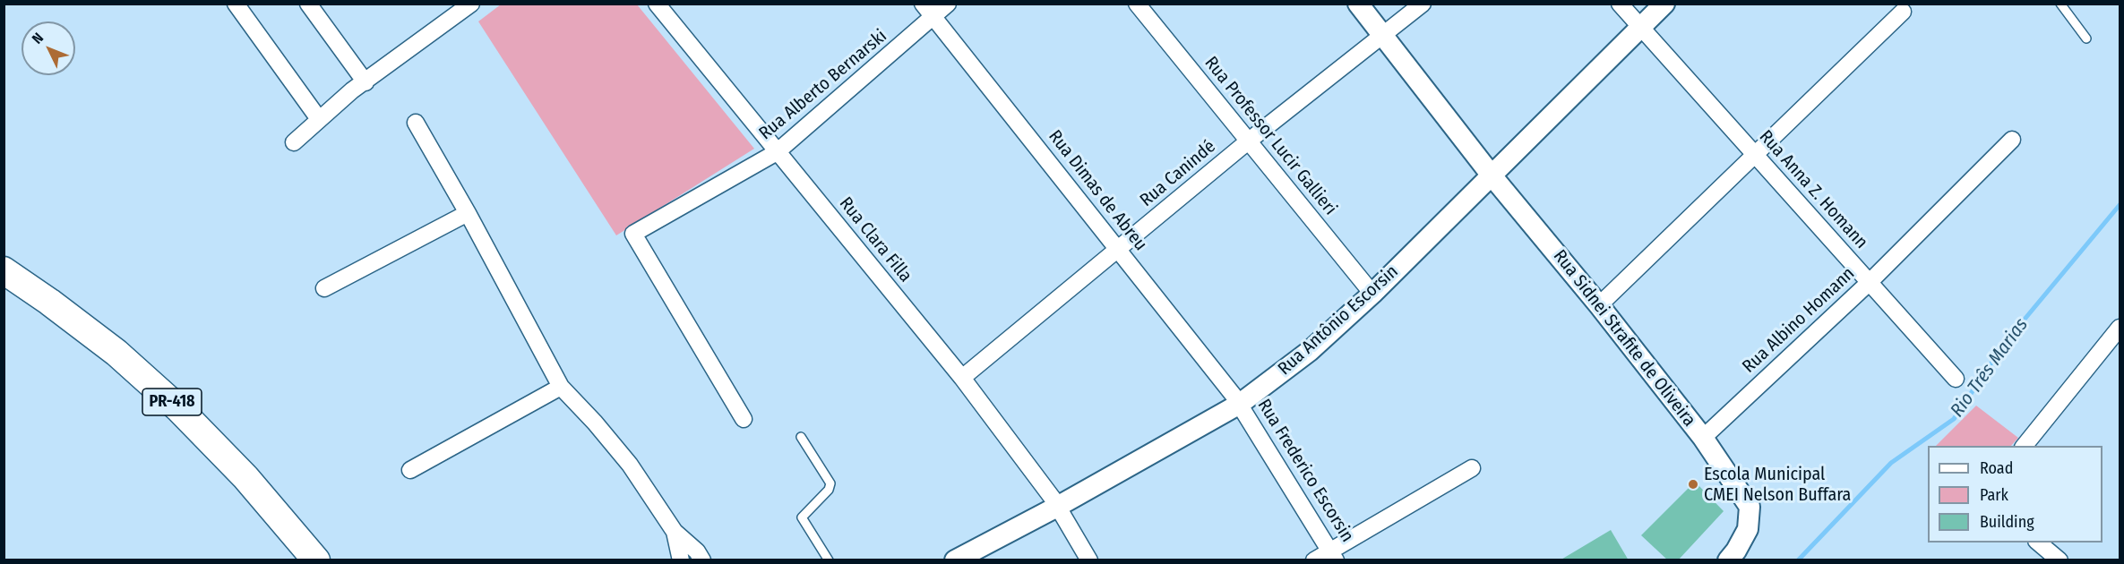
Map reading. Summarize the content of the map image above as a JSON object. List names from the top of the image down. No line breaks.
{"streets":{"highway":["PR-418"],"street":["Rua Alberto Bernarski","Rua Professor Lucir Gallieri","Rua Canindé","Rua Anna Z. Homann","Rua Dimas de Abreu","Rua Clara Filla","Rua Antônio Escorsin","Rua Albino Homann","Rua Sidnei Strafite de Oliveira","Rua Frederico Escorsin"]},"crossings":[["Rua Alberto Bernarski","Rua Dimas de Abreu"],["Rua Alberto Bernarski","Rua Clara Filla"],["Rua Professor Lucir Gallieri","Rua Canindé"],["Rua Professor Lucir Gallieri","Rua Antônio Escorsin"],["Rua Canindé","Rua Dimas de Abreu"],["Rua Canindé","Rua Clara Filla"],["Rua Canindé","Rua Sidnei Strafite de Oliveira"],["Rua Anna Z. Homann","Rua Antônio Escorsin"],["Rua Anna Z. Homann","Rua Albino Homann"],["Rua Dimas de Abreu","Rua Antônio Escorsin"],["Rua Dimas de Abreu","Rua Frederico Escorsin"],["Rua Clara Filla","Rua Antônio Escorsin"],["Rua Antônio Escorsin","Rua Sidnei Strafite de Oliveira"],["Rua Antônio Escorsin","Rua Frederico Escorsin"],["Rua Albino Homann","Rua Sidnei Strafite de Oliveira"]],"water":["Rio Três Marias"],"places":["Escola Municipal CMEI Nelson Buffara"],"legend":["Road","Park","Building"],"north":"top left"}
